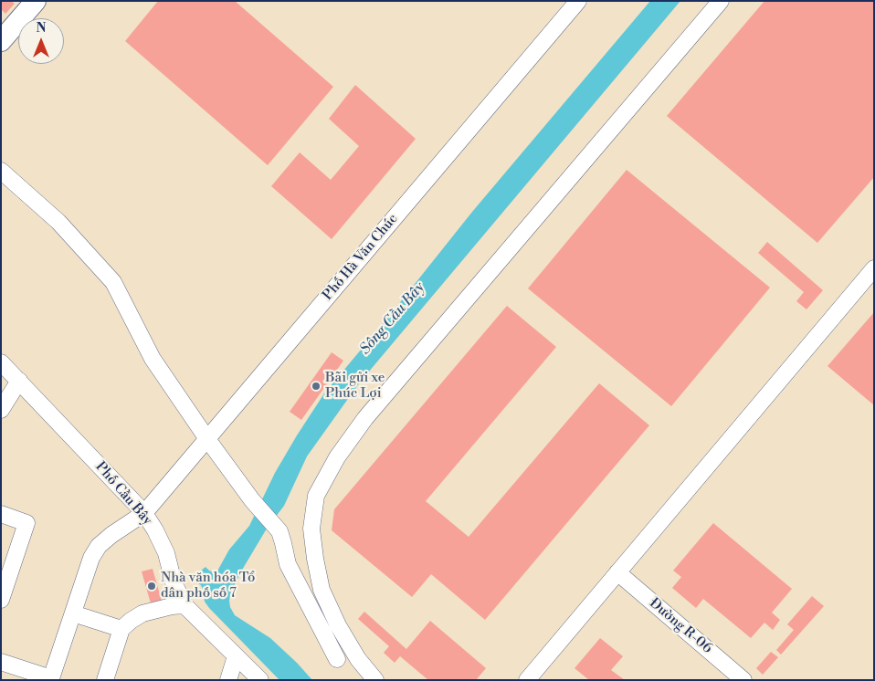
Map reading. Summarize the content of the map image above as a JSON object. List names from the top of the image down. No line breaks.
{"streets":{"street":["Phố Hà Văn Chúc","Phố Cầu Bây","Đường R-06"]},"crossings":[["Phố Hà Văn Chúc","Phố Cầu Bây"]],"water":["Sông Cầu Bây"],"places":["Bãi gửi xe Phúc Lợi","Nhà văn hóa Tổ dân phố số 7"],"north":"top"}
